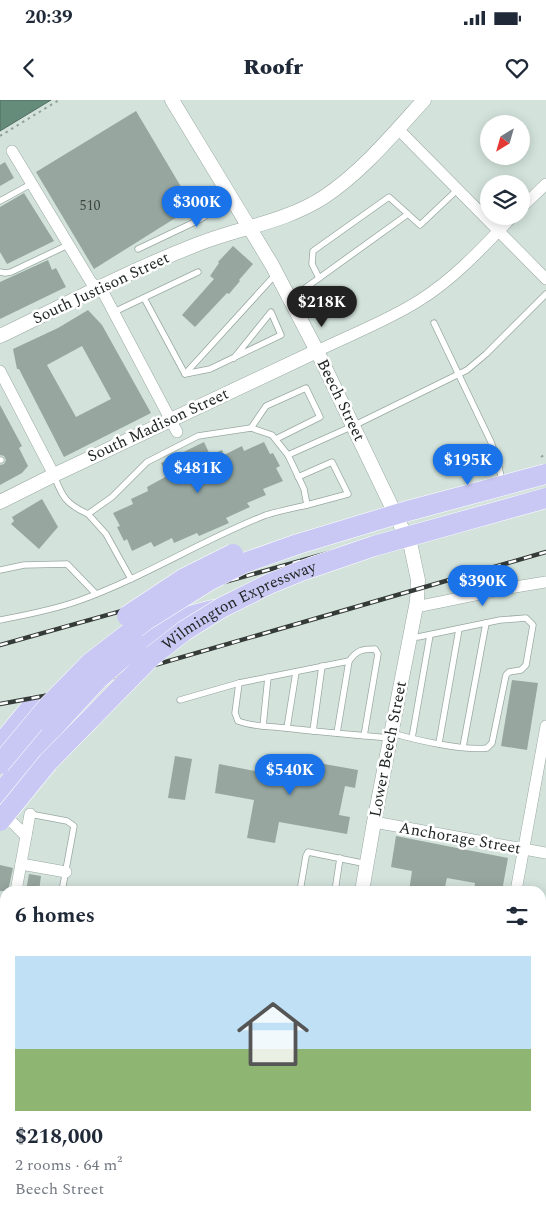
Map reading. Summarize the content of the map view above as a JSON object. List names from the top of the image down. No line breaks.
{"streets":{"highway":["Wilmington Expressway"],"street":["South Justison Street","Beech Street","South Madison Street","Lower Beech Street","Anchorage Street"]},"crossings":[["South Justison Street","Beech Street"],["Beech Street","South Madison Street"],["Beech Street","Lower Beech Street"],["Lower Beech Street","Anchorage Street"]],"house_numbers":["510"],"north":"bottom left","page":{"status":"20:39","header":"Roofr","price":["$300K","$218K","$195K","$481K","$390K","$540K"],"heading":"6 homes","list":[{"name":"$218,000","note":"2 rooms · 64 m² · Beech Street"}]}}
